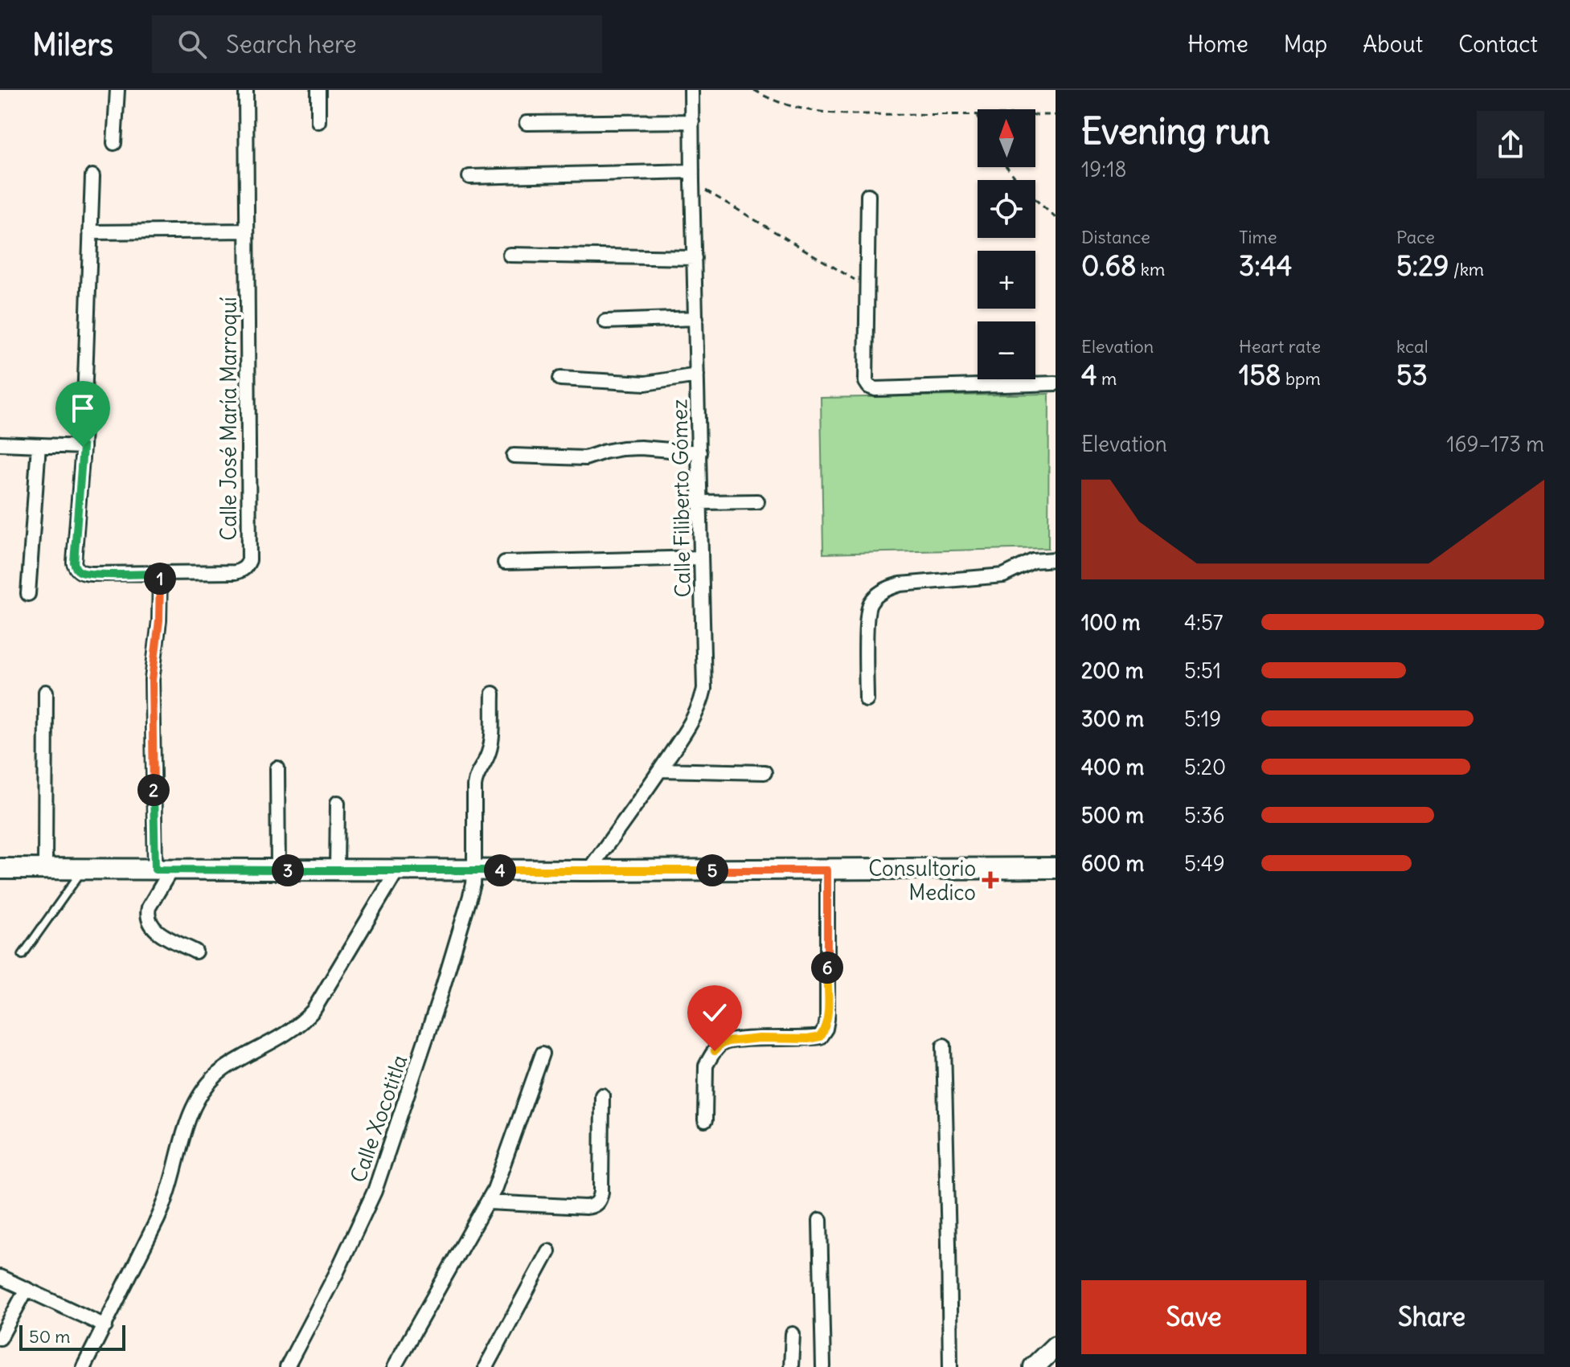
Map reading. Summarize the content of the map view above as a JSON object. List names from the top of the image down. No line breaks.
{"streets":{"street":["Calle José María Marroquí","Calle Filiberto Gómez","Calle Xocotitla"]},"places":{"health":["Consultorio Medico"]},"scale_bar":"50 m","north":"top","page":{"header":"Milers","search":"Search here","nav":["Home","Map","About","Contact"],"heading":["Evening run","19:18"],"map_buttons":["+","−"],"stats":[["Distance","0.68 km"],["Time","3:44"],["Pace","5:29 /km"],["Elevation","4 m"],["Heart rate","158 bpm"],["kcal","53"]],"chart":["Elevation","169–173 m"],"pins":["1","2","3","4","5","6"],"list":[{"name":"100 m","note":"4:57"},{"name":"200 m","note":"5:51"},{"name":"300 m","note":"5:19"},{"name":"400 m","note":"5:20"},{"name":"500 m","note":"5:36"},{"name":"600 m","note":"5:49"}],"buttons":["Save","Share"],"scale":"50 m"}}
